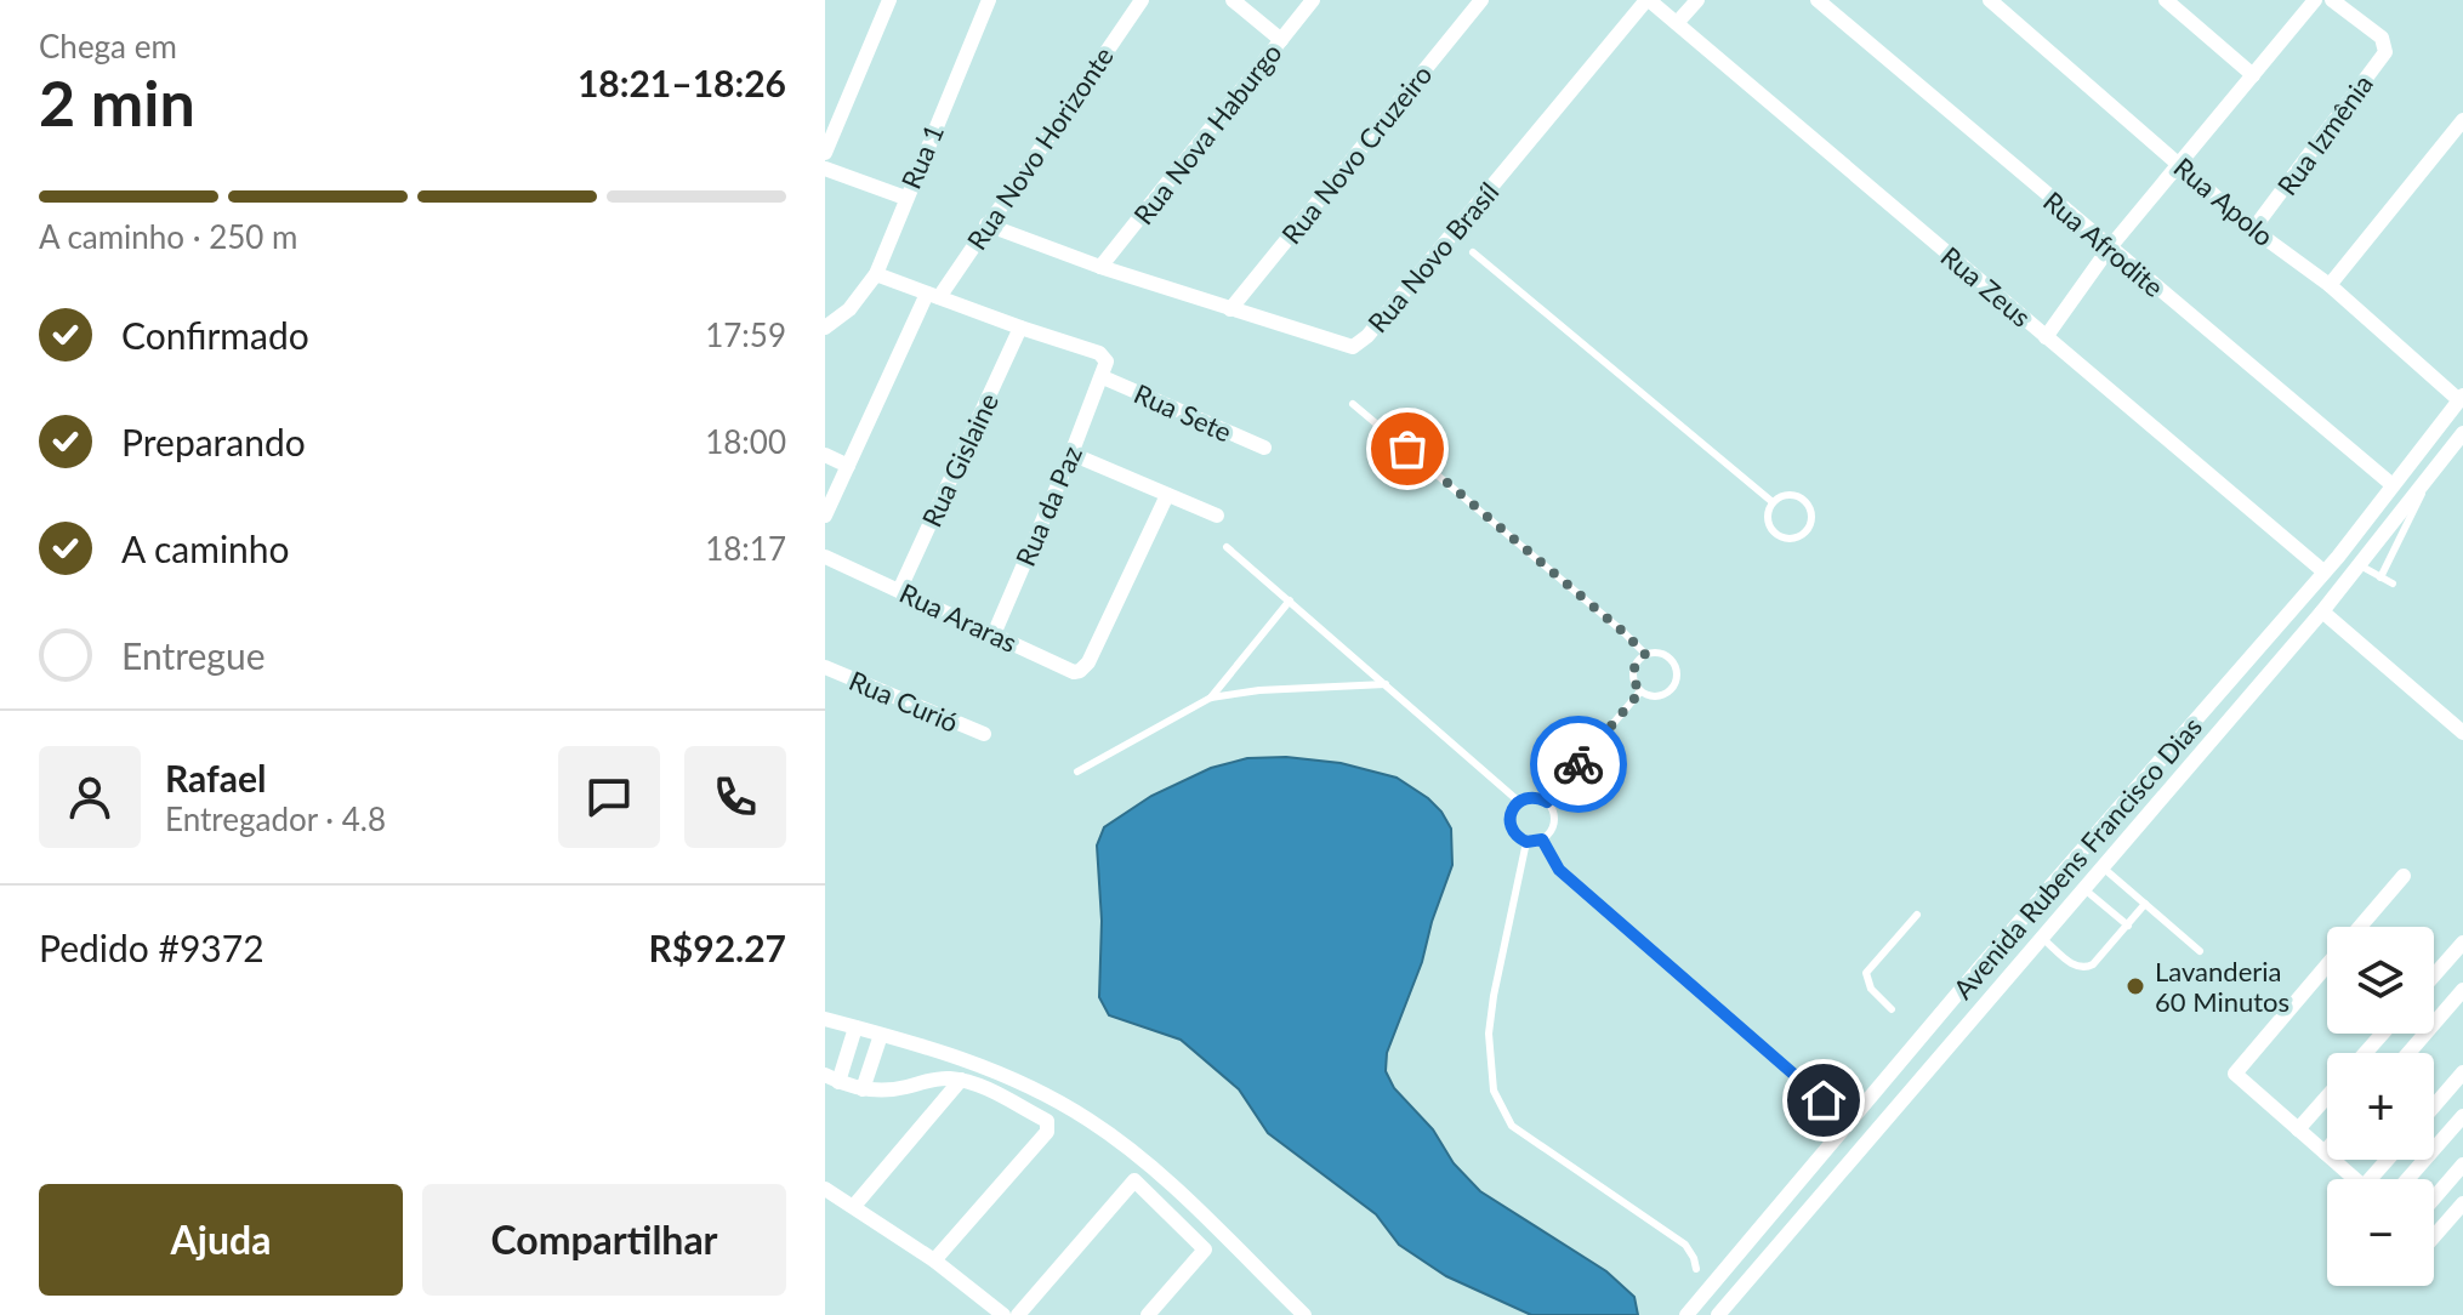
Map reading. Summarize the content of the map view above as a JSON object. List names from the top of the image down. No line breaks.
{"streets":{"street":["Rua Nova Haburgo","Rua Izmênia","Rua Novo Horizonte","Rua Novo Cruzeiro","Rua 1","Rua Apolo","Rua Afrodite","Rua Novo Brasíl","Rua Zeus","Rua Sete","Rua Gislaine","Rua da Paz","Rua Araras","Rua Curió","Avenida Rubens Francisco Dias"]},"crossings":[["Rua Nova Haburgo","Rua Novo Brasíl"],["Rua Izmênia","Rua Apolo"],["Rua Novo Horizonte","Rua Novo Brasíl"],["Rua Novo Cruzeiro","Rua Novo Brasíl"],["Rua Apolo","Avenida Rubens Francisco Dias"],["Rua Afrodite","Avenida Rubens Francisco Dias"],["Rua Novo Brasíl","Rua Zeus"],["Rua Zeus","Avenida Rubens Francisco Dias"],["Rua Sete","Rua da Paz"],["Rua Gislaine","Rua Araras"],["Rua da Paz","Rua Araras"]],"places":["Lavanderia 60 Minutos"],"page":{"heading":["2 min","Chega em","18:21–18:26"],"panel":["Rafael","Entregador · 4.8","Pedido #9372","R$92.27"],"bar":"A caminho · 250 m","list":[["Confirmado","17:59"],["Preparando","18:00"],["A caminho","18:17"],"Entregue"],"map_buttons":["+","−"],"buttons":["Ajuda","Compartilhar"]}}
